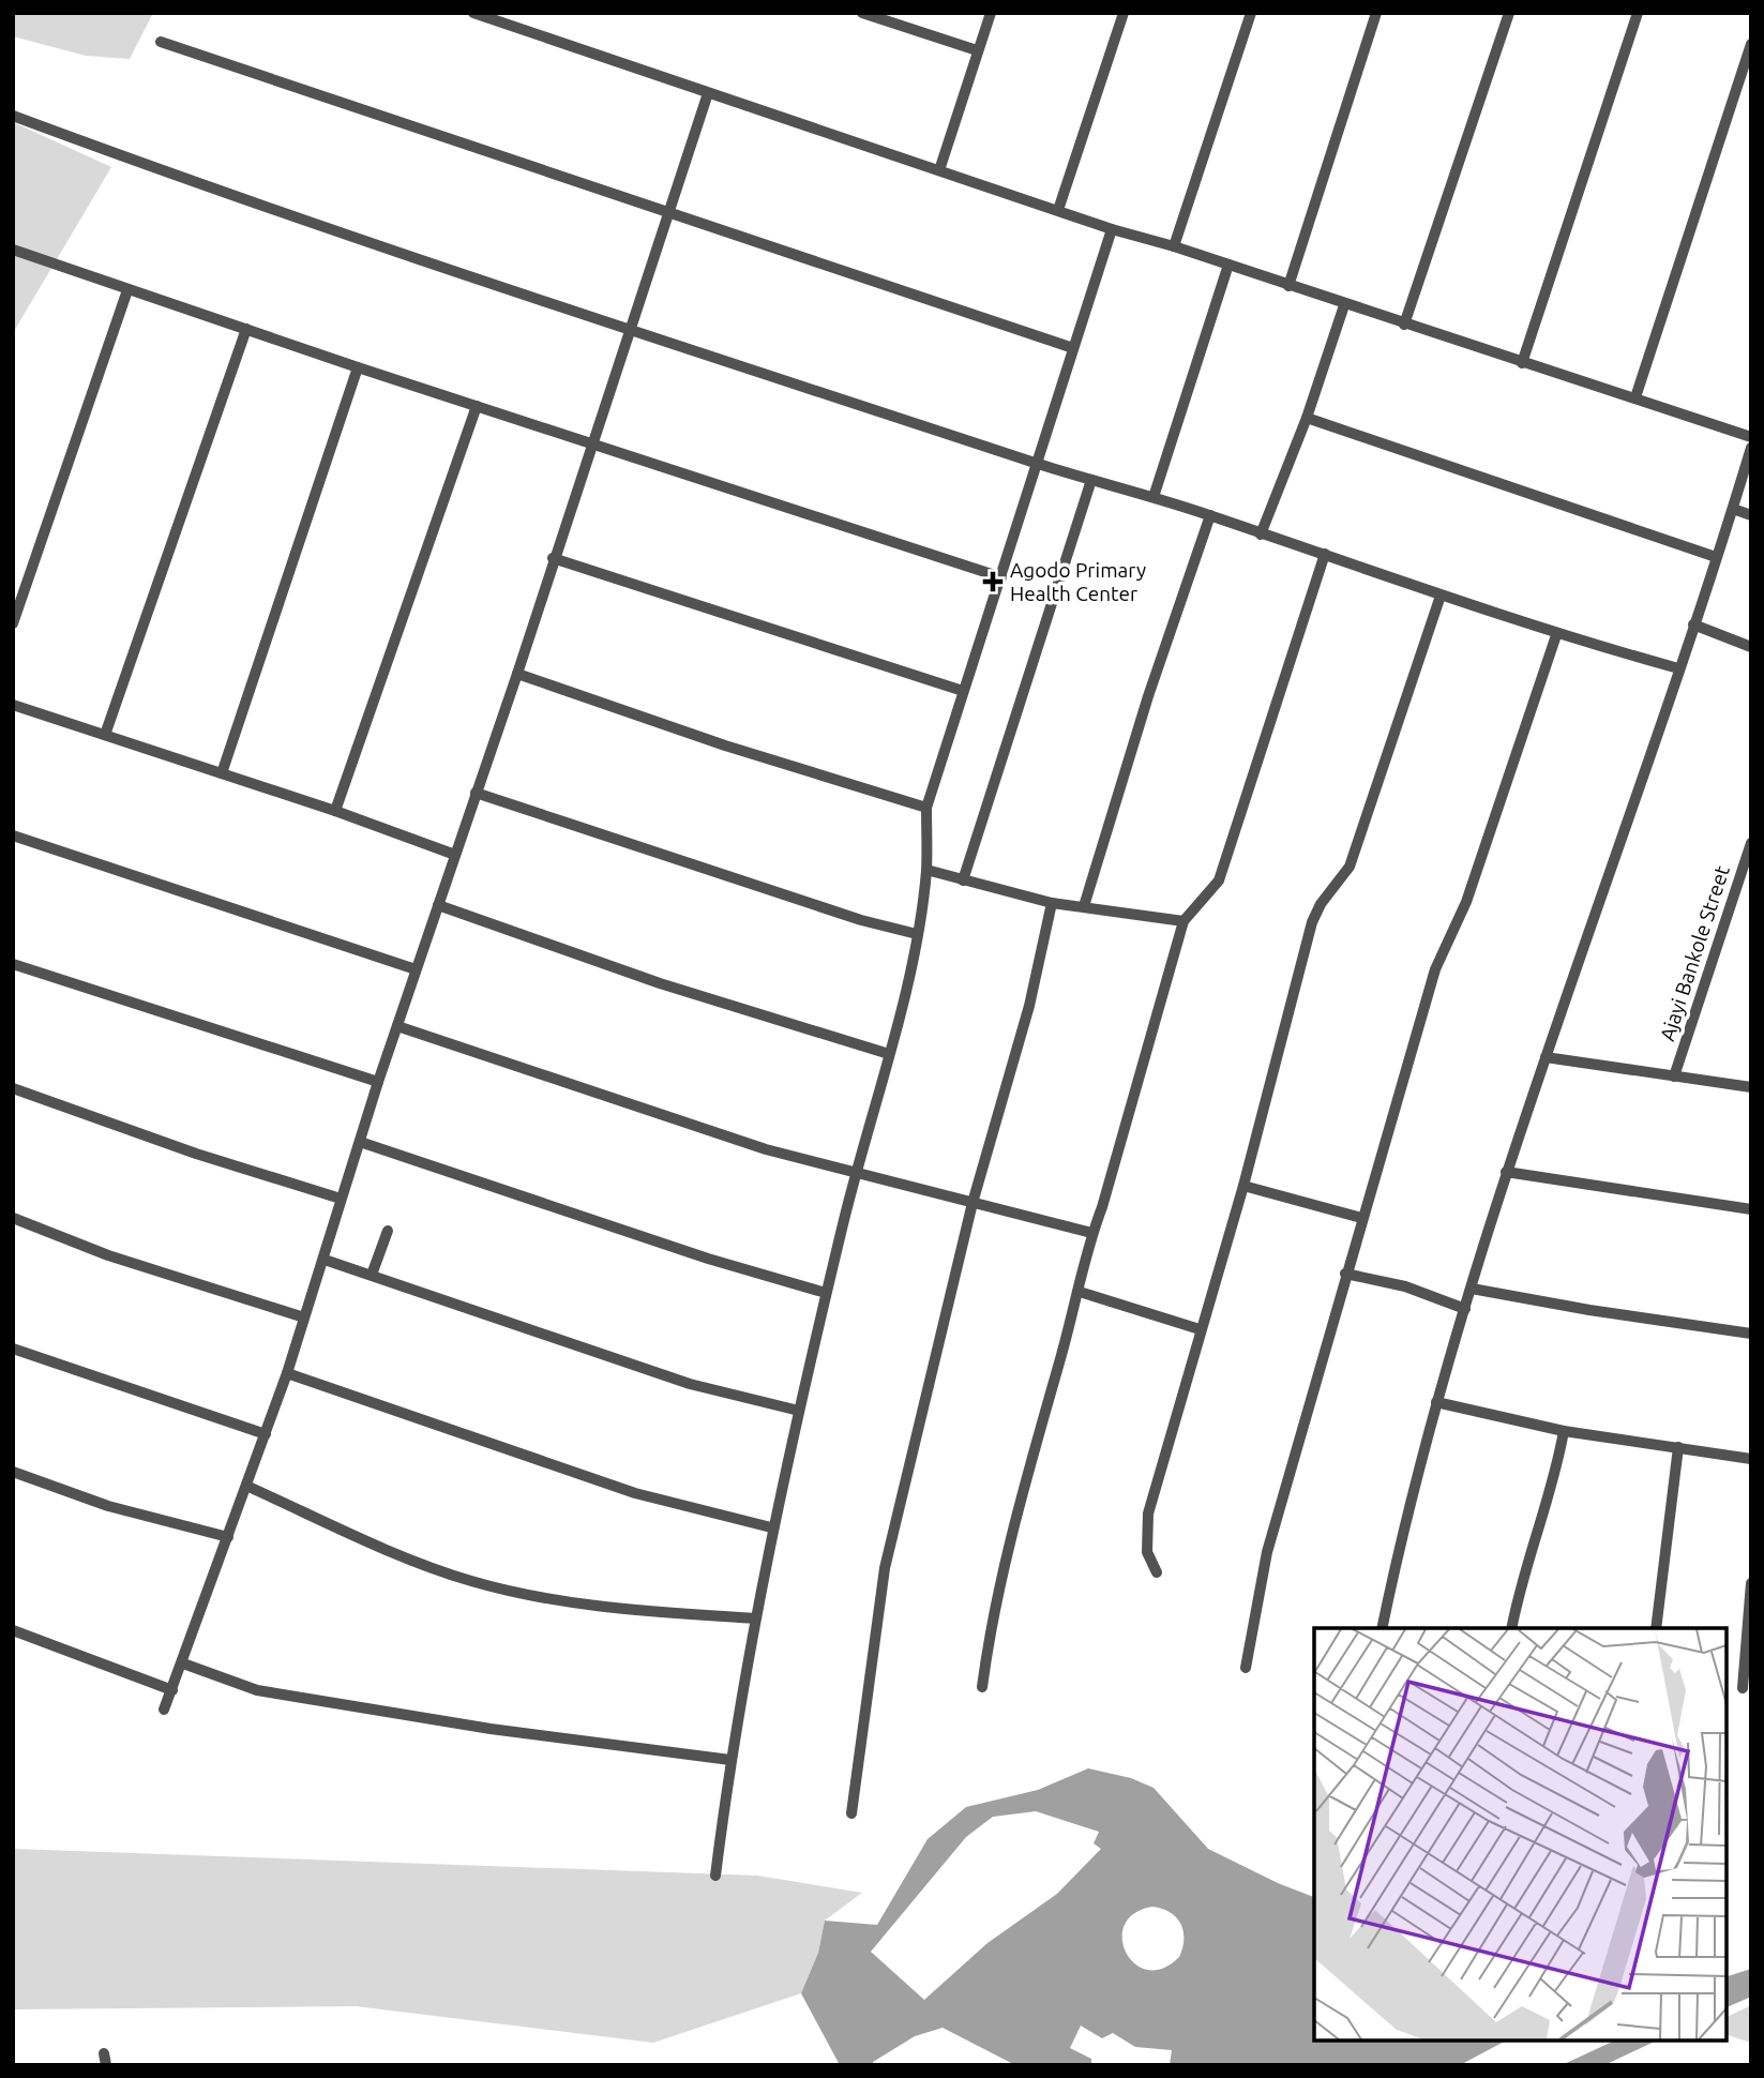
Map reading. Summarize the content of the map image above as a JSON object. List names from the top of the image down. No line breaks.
{"streets":{"street":["Ajayi Bankole Street"]},"places":{"health":["Agodo Primary Health Center"]}}
